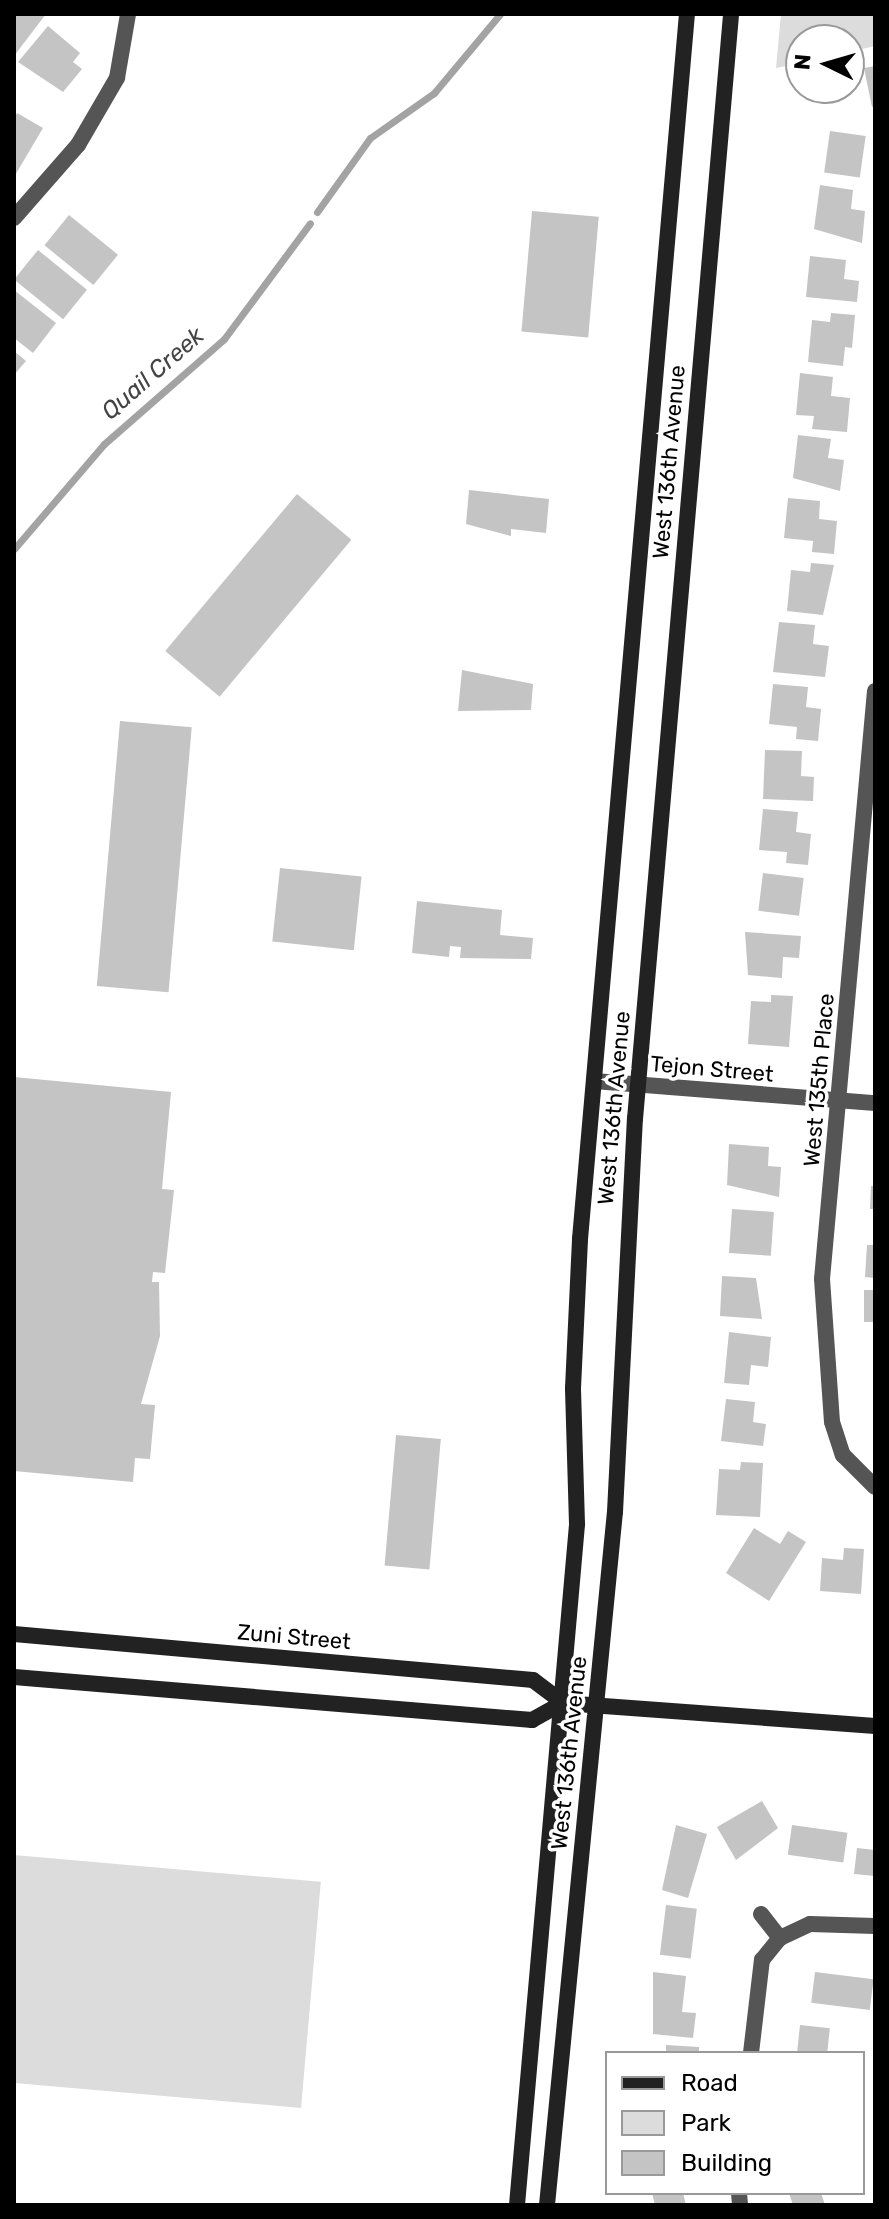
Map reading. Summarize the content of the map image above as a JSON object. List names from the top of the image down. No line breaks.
{"streets":{"main road":["West 136th Avenue","Zuni Street"],"street":["Tejon Street","West 135th Place"]},"crossings":[["West 136th Avenue","Tejon Street"],["West 136th Avenue","Zuni Street"],["Tejon Street","West 135th Place"]],"water":["Quail Creek"],"legend":["Road","Park","Building"],"north":"left"}
